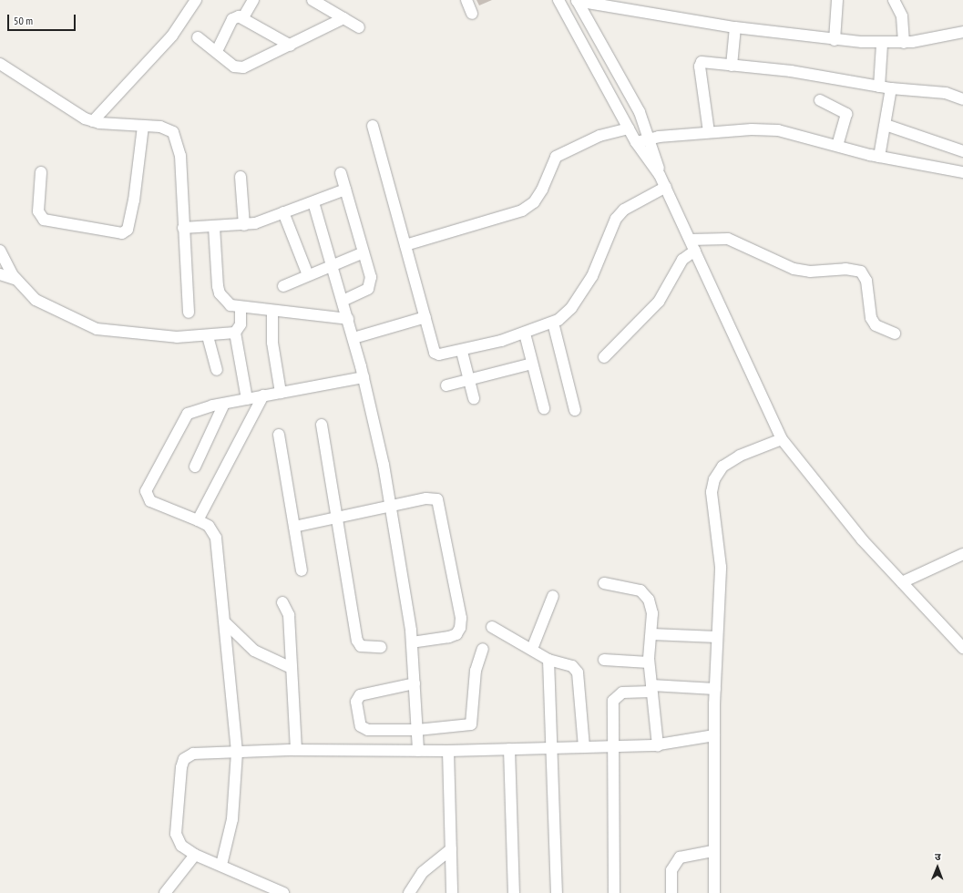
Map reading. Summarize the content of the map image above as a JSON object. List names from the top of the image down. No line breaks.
{"scale_bar":"50 m","north":"top"}
